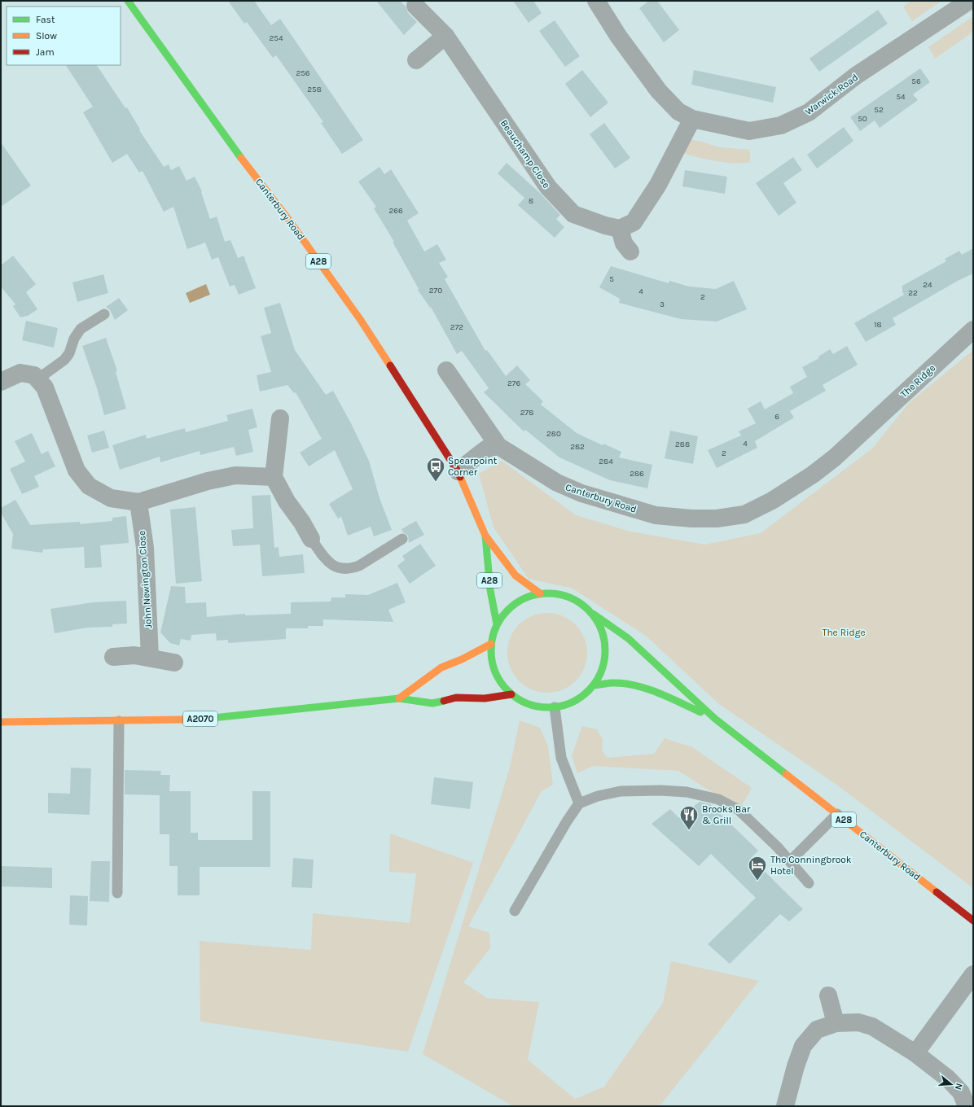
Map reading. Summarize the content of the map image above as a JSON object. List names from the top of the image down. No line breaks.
{"streets":{"main road":["Canterbury Road","A28","A2070"],"street":["Warwick Road","Beauchamp Close","The Ridge","John Newington Close"]},"crossings":[["Canterbury Road","The Ridge"],["Canterbury Road","A2070"]],"parks":["The Ridge"],"places":{"bus stop":["Spearpoint Corner"],"restaurant":["Brooks Bar & Grill"],"hotel":["The Conningbrook Hotel"]},"house_numbers":["254","256","56","258","54","52","50","8","266","5","24","270","4","22","2","3","18","272","276","278","6","280","4","288","282","2","284","286"],"legend":["Fast","Slow","Jam"],"north":"right"}
